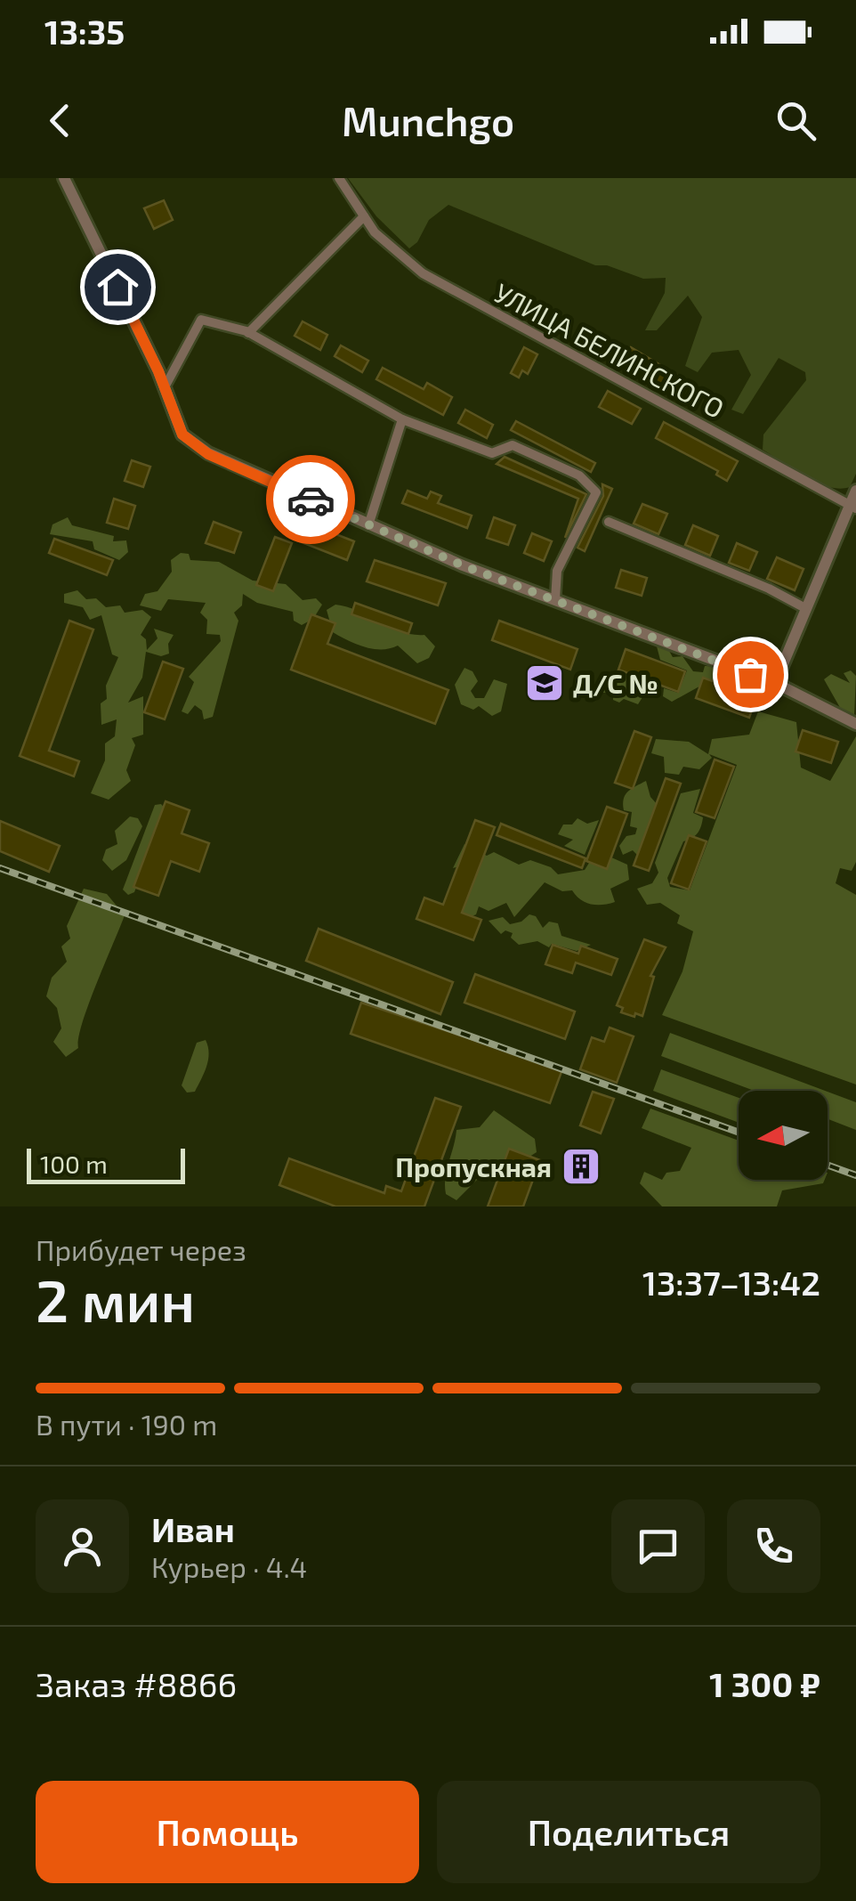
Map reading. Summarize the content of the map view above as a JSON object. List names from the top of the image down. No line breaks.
{"streets":{"street":["УЛИЦА БЕЛИНСКОГО"]},"places":{"school or university":["Д/С №"],"building":["Пропускная"]},"scale_bar":"100 m","north":"left","page":{"status":"13:35","header":"Munchgo","scale":"100 m","heading":["2 мин","Прибудет через","13:37–13:42"],"panel":["Иван","Курьер · 4.4","Заказ #8866","1 300 ₽"],"bar":"В пути · 190 m","buttons":["Помощь","Поделиться"]}}
